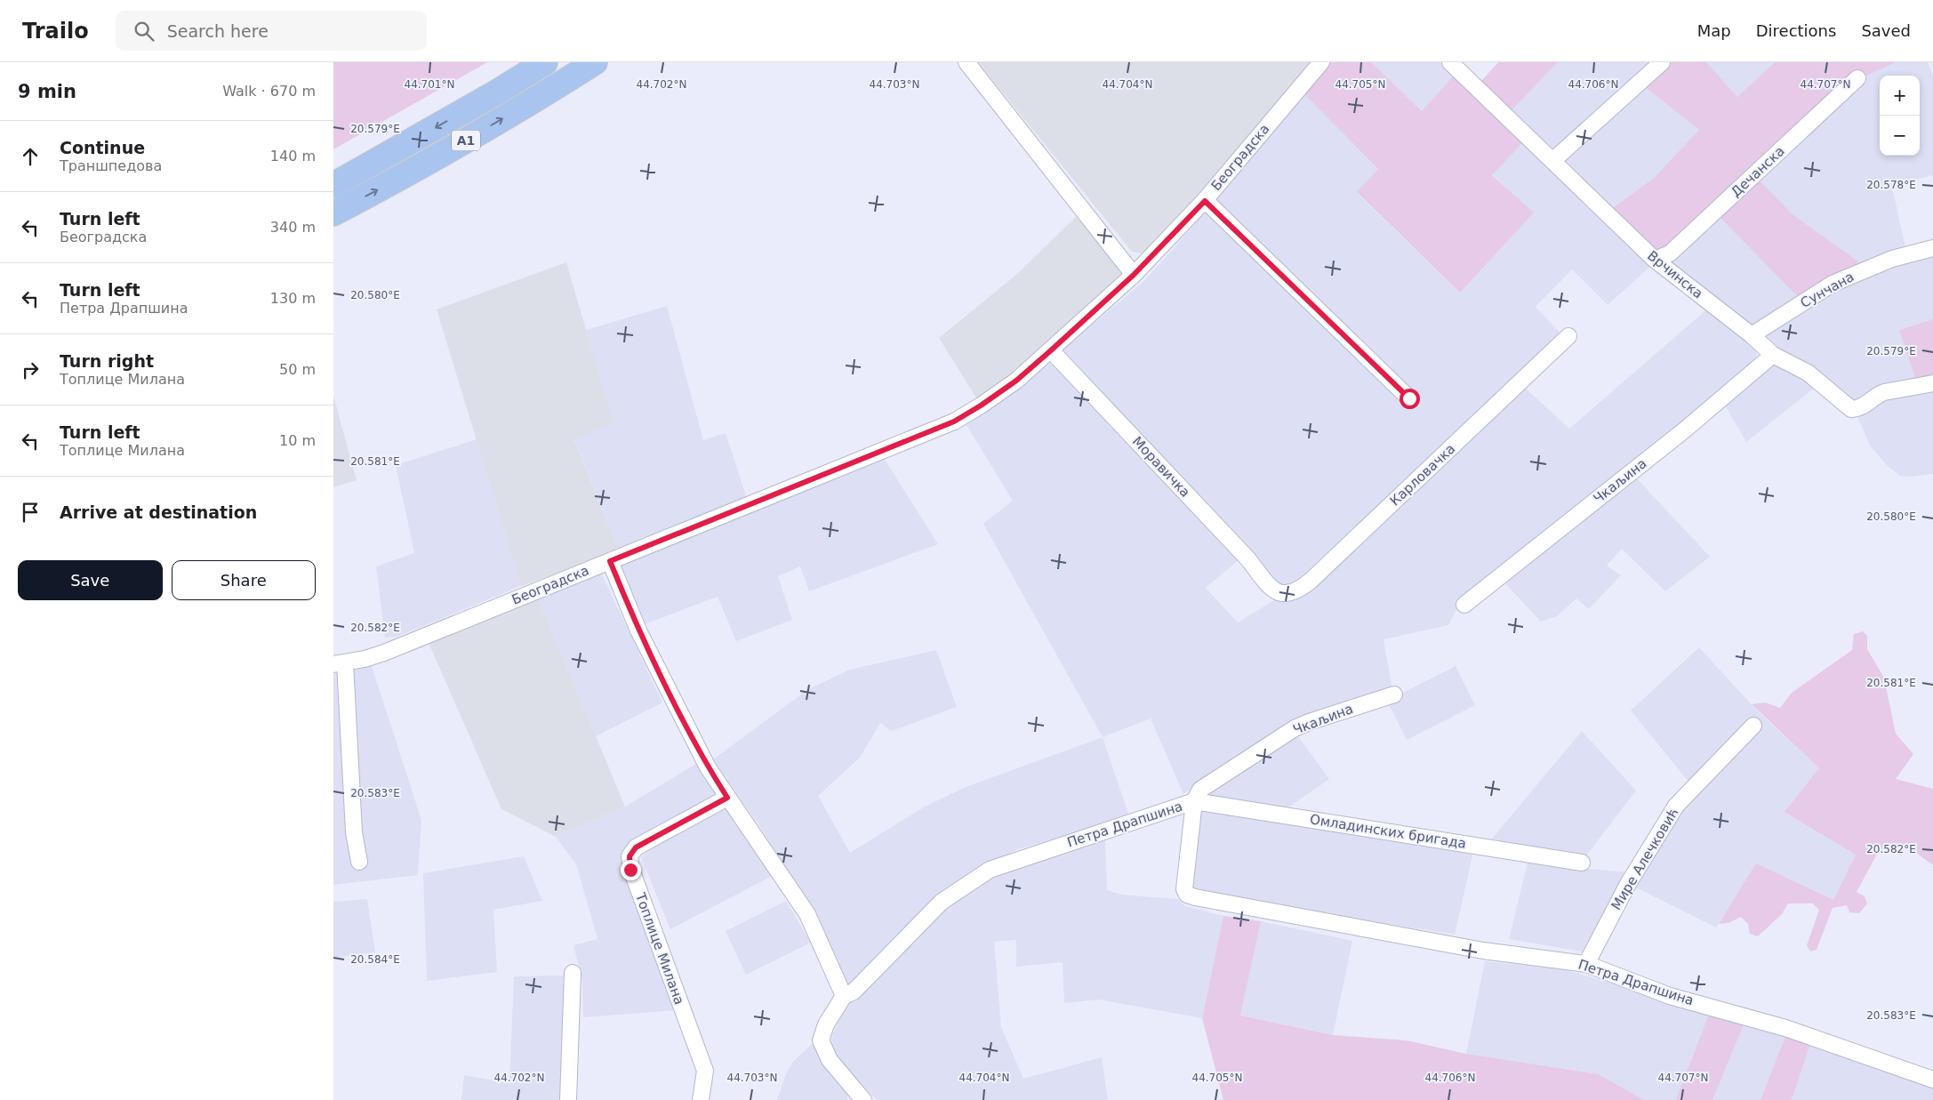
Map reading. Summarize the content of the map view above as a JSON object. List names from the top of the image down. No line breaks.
{"streets":{"highway":["A1"],"street":["Београдска","Дечанска","Врчинска","Сунчана","Моравичка","Карловачка","Чкаљина","Петра Драпшина","Омладинских бригада","Мире Алечковић","Топлице Милана"]},"crossings":[["Београдска","Моравичка"],["Дечанска","Врчинска"],["Врчинска","Сунчана"],["Врчинска","Чкаљина"],["Моравичка","Карловачка"],["Чкаљина","Петра Драпшина"],["Чкаљина","Омладинских бригада"],["Петра Драпшина","Омладинских бригада"],["Петра Драпшина","Мире Алечковић"]],"page":{"header":"Trailo","search":"Search here","nav":["Map","Directions","Saved"],"heading":["9 min","Walk · 670 m"],"map_buttons":["+","−"],"list":[["Continue","Траншпедова","140 m"],["Turn left","Београдска","340 m"],["Turn left","Петра Драпшина","130 m"],["Turn right","Топлице Милана","50 m"],["Turn left","Топлице Милана","10 m"],"Arrive at destination"],"buttons":["Save","Share"]},"coordinates":["44.701°N","44.702°N","44.703°N","44.704°N","44.705°N","44.706°N","44.707°N","20.579°E","20.578°E","20.580°E","20.581°E","20.582°E","20.583°E","20.584°E"]}
